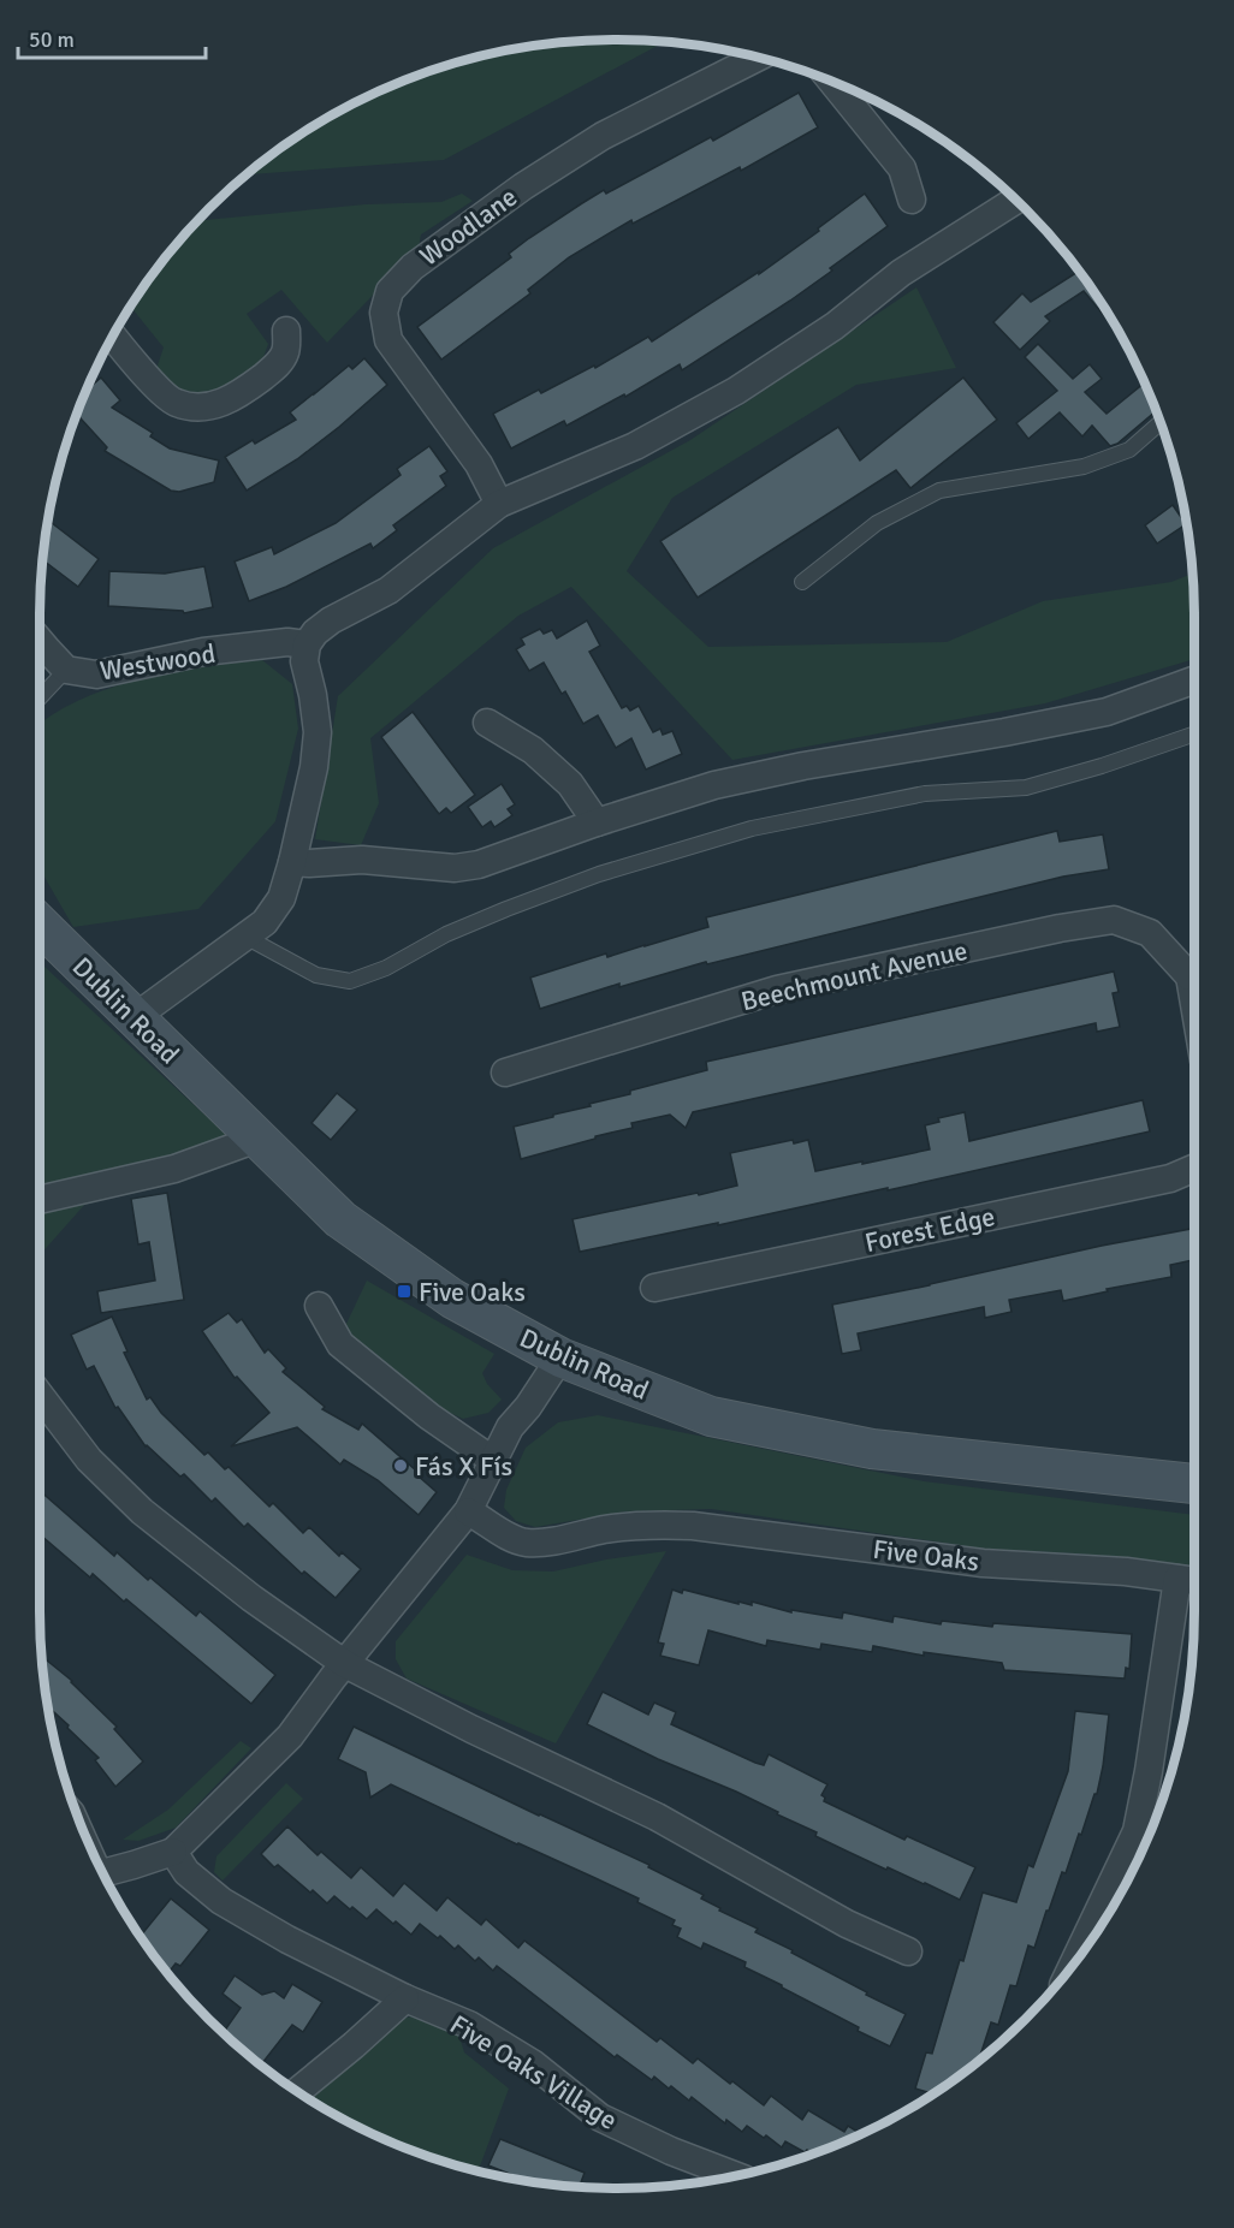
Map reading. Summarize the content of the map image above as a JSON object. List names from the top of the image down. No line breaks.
{"streets":{"main road":["Dublin Road"],"street":["Woodlane","Westwood","Beechmount Avenue","Forest Edge","Five Oaks","Five Oaks Village"]},"places":{"transit":["Five Oaks"],"other":["Fás X Fís"]},"scale_bar":"50 m"}
